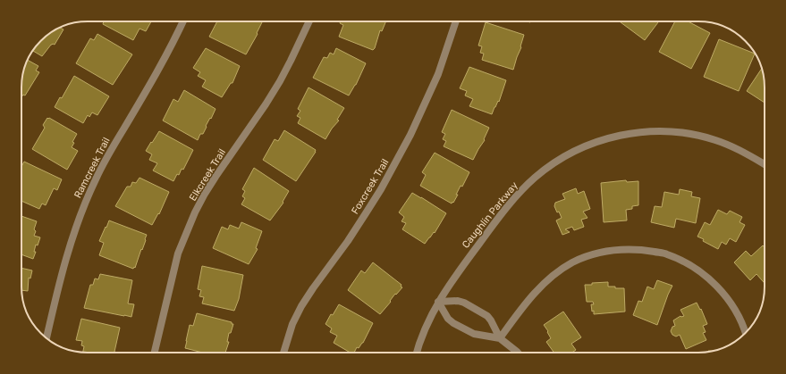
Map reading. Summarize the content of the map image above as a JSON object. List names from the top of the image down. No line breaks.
{"streets":{"street":["Ramcreek Trail","Elkcreek Trail","Foxcreek Trail","Caughlin Parkway"]}}
